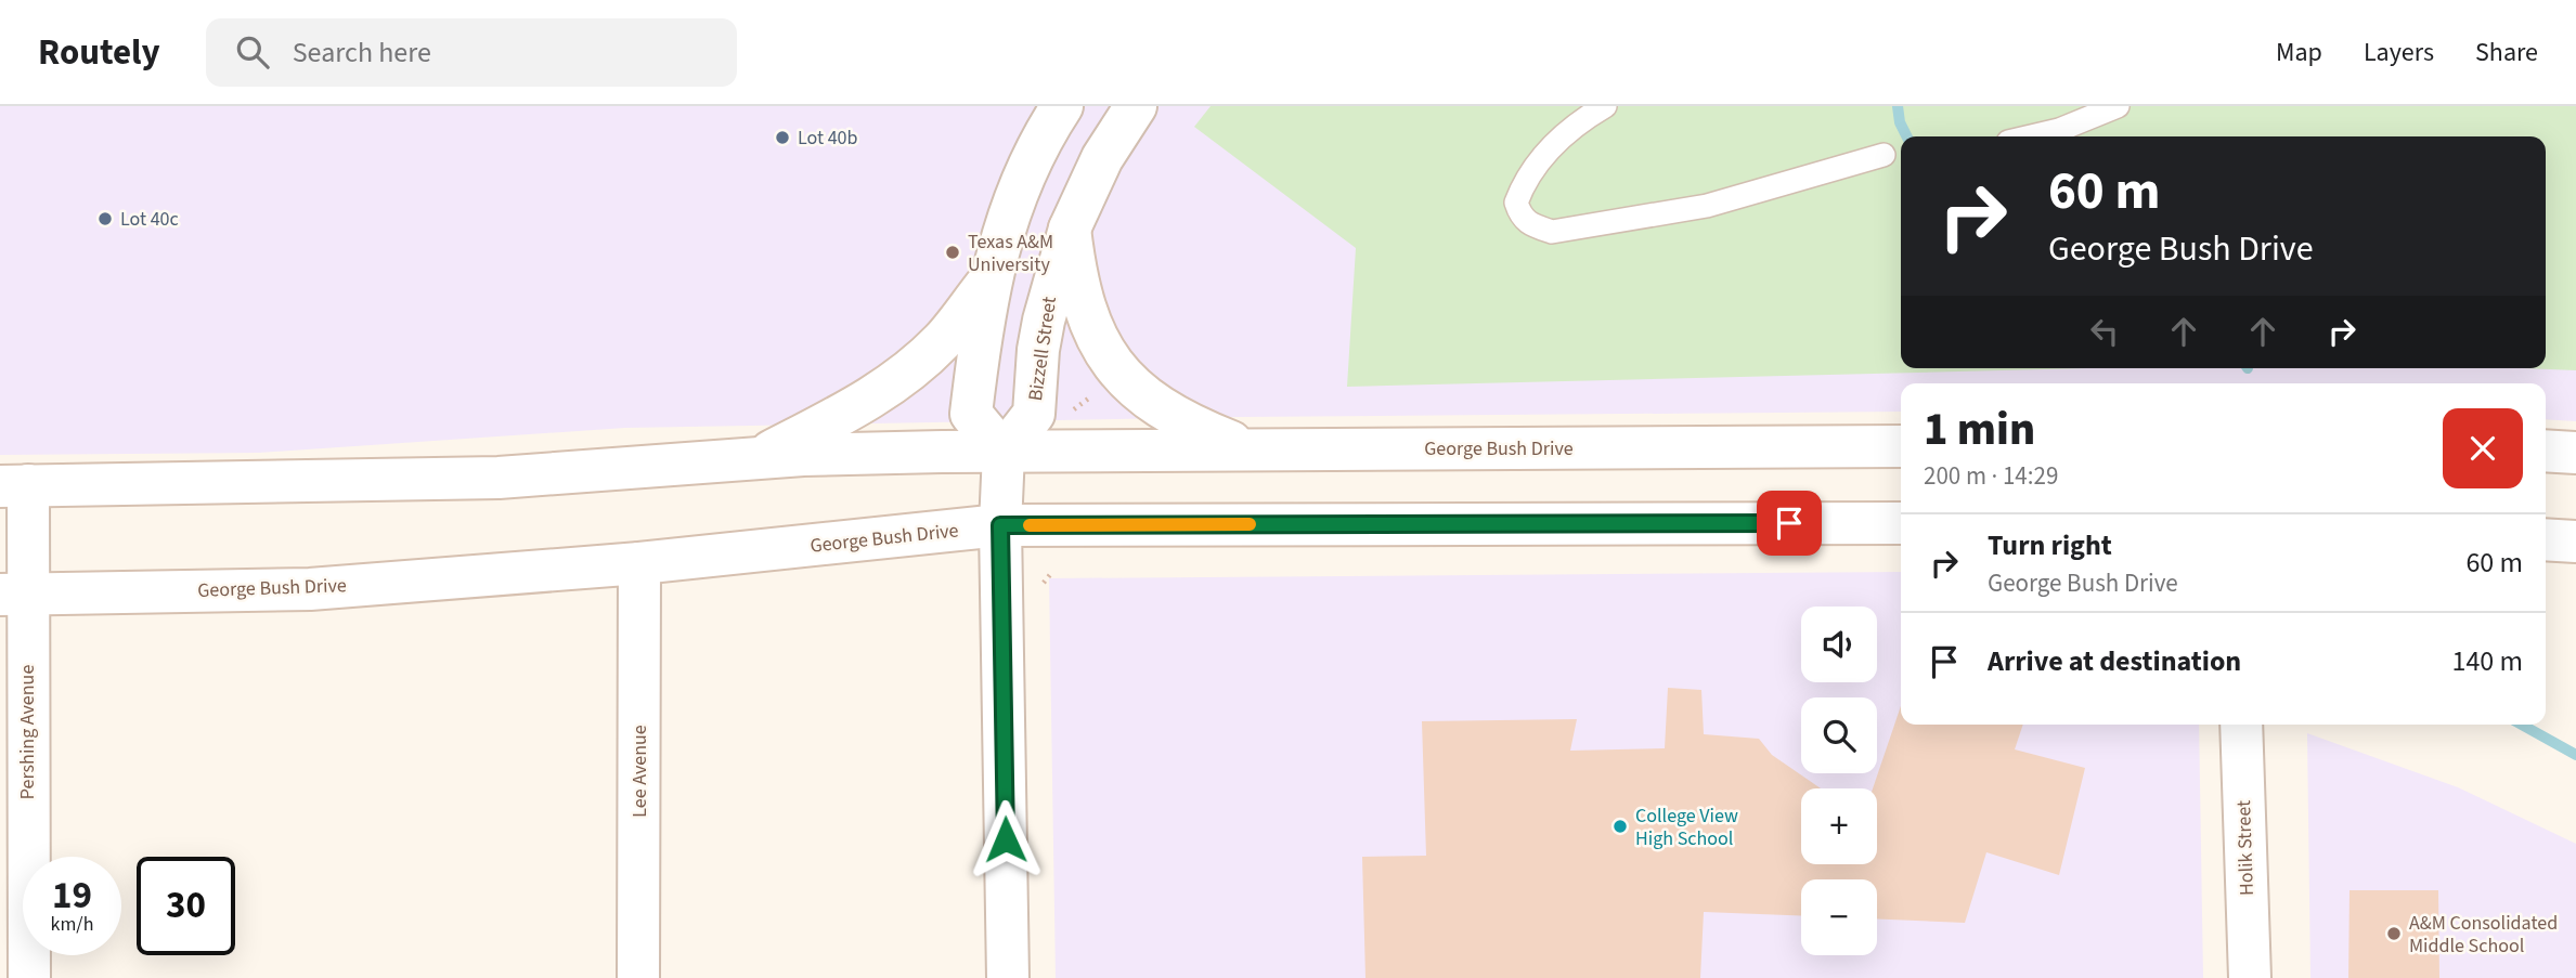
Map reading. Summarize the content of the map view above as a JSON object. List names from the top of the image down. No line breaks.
{"streets":{"main road":["Bizzell Street","George Bush Drive","Pershing Avenue","Lee Avenue","Holik Street"]},"crossings":[["Bizzell Street","George Bush Drive"],["George Bush Drive","Pershing Avenue"],["George Bush Drive","Lee Avenue"]],"places":["Lot 40b","Lot 40c","Texas A&M University","College View High School","A&M Consolidated Middle School"],"page":{"header":"Routely","search":"Search here","nav":["Map","Layers","Share"],"turn":["60 m","George Bush Drive"],"heading":["1 min","200 m · 14:29"],"list":[{"name":"Turn right","note":"George Bush Drive","value":"60 m"},{"name":"Arrive at destination","value":"140 m"}],"map_buttons":["+","−"],"speed":"19 km/h","limit":"30"}}
